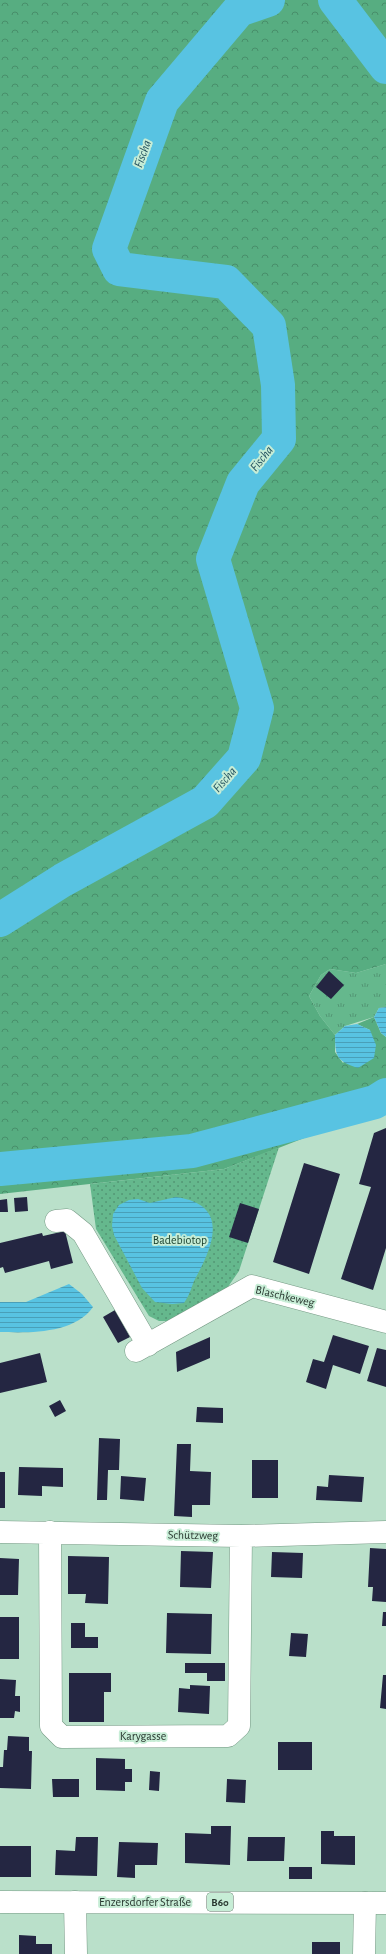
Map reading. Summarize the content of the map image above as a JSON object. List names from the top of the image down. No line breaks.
{"streets":{"street":["Blaschkeweg","Schützweg","Karygasse","Enzersdorfer Straße","B60"]},"crossings":[["Schützweg","Karygasse"]],"water":["Fischa"],"parks":["Badebiotop"]}
